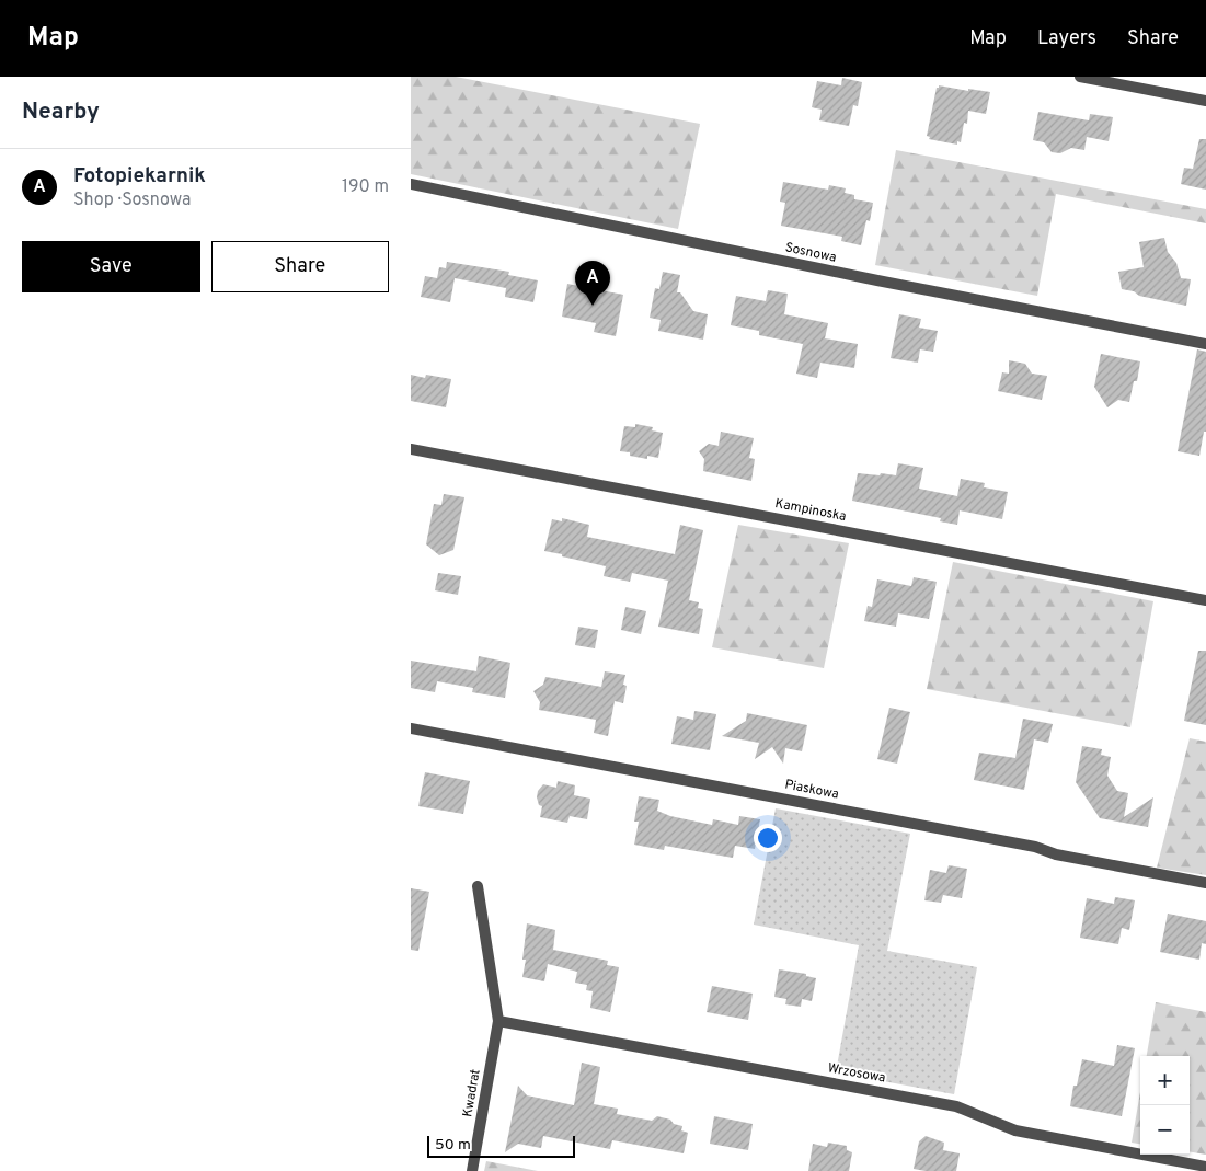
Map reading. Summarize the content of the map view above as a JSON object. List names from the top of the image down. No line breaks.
{"streets":{"street":["Sosnowa","Kampinoska","Piaskowa","Wrzosowa","Kwadrat"]},"crossings":[["Wrzosowa","Kwadrat"]],"scale_bar":"50 m","page":{"header":"Map","nav":["Map","Layers","Share"],"heading":"Nearby","list":[{"mark":"A","name":"Fotopiekarnik","note":"Shop · Sosnowa","value":"190 m"}],"buttons":["Save","Share"],"pins":"A","map_buttons":["+","−"],"scale":"50 m"}}
